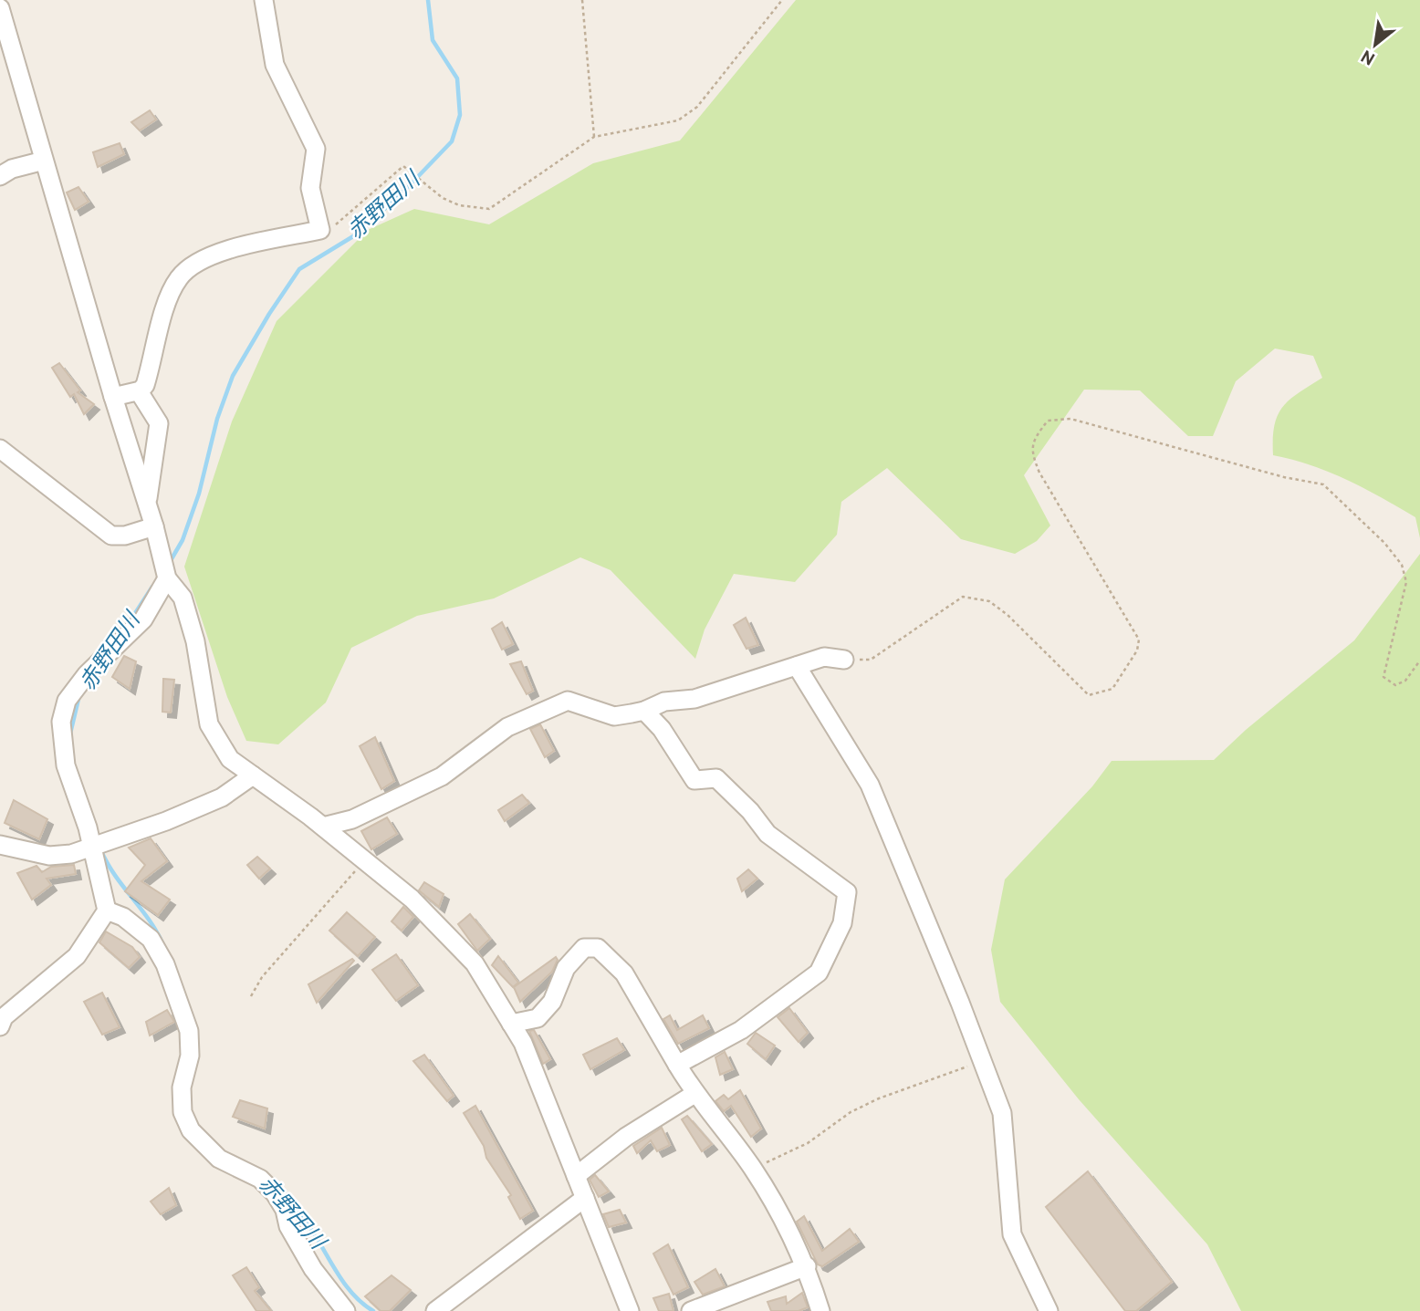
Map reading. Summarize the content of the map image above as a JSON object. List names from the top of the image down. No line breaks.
{"water":["赤野田川"],"north":"bottom left"}
